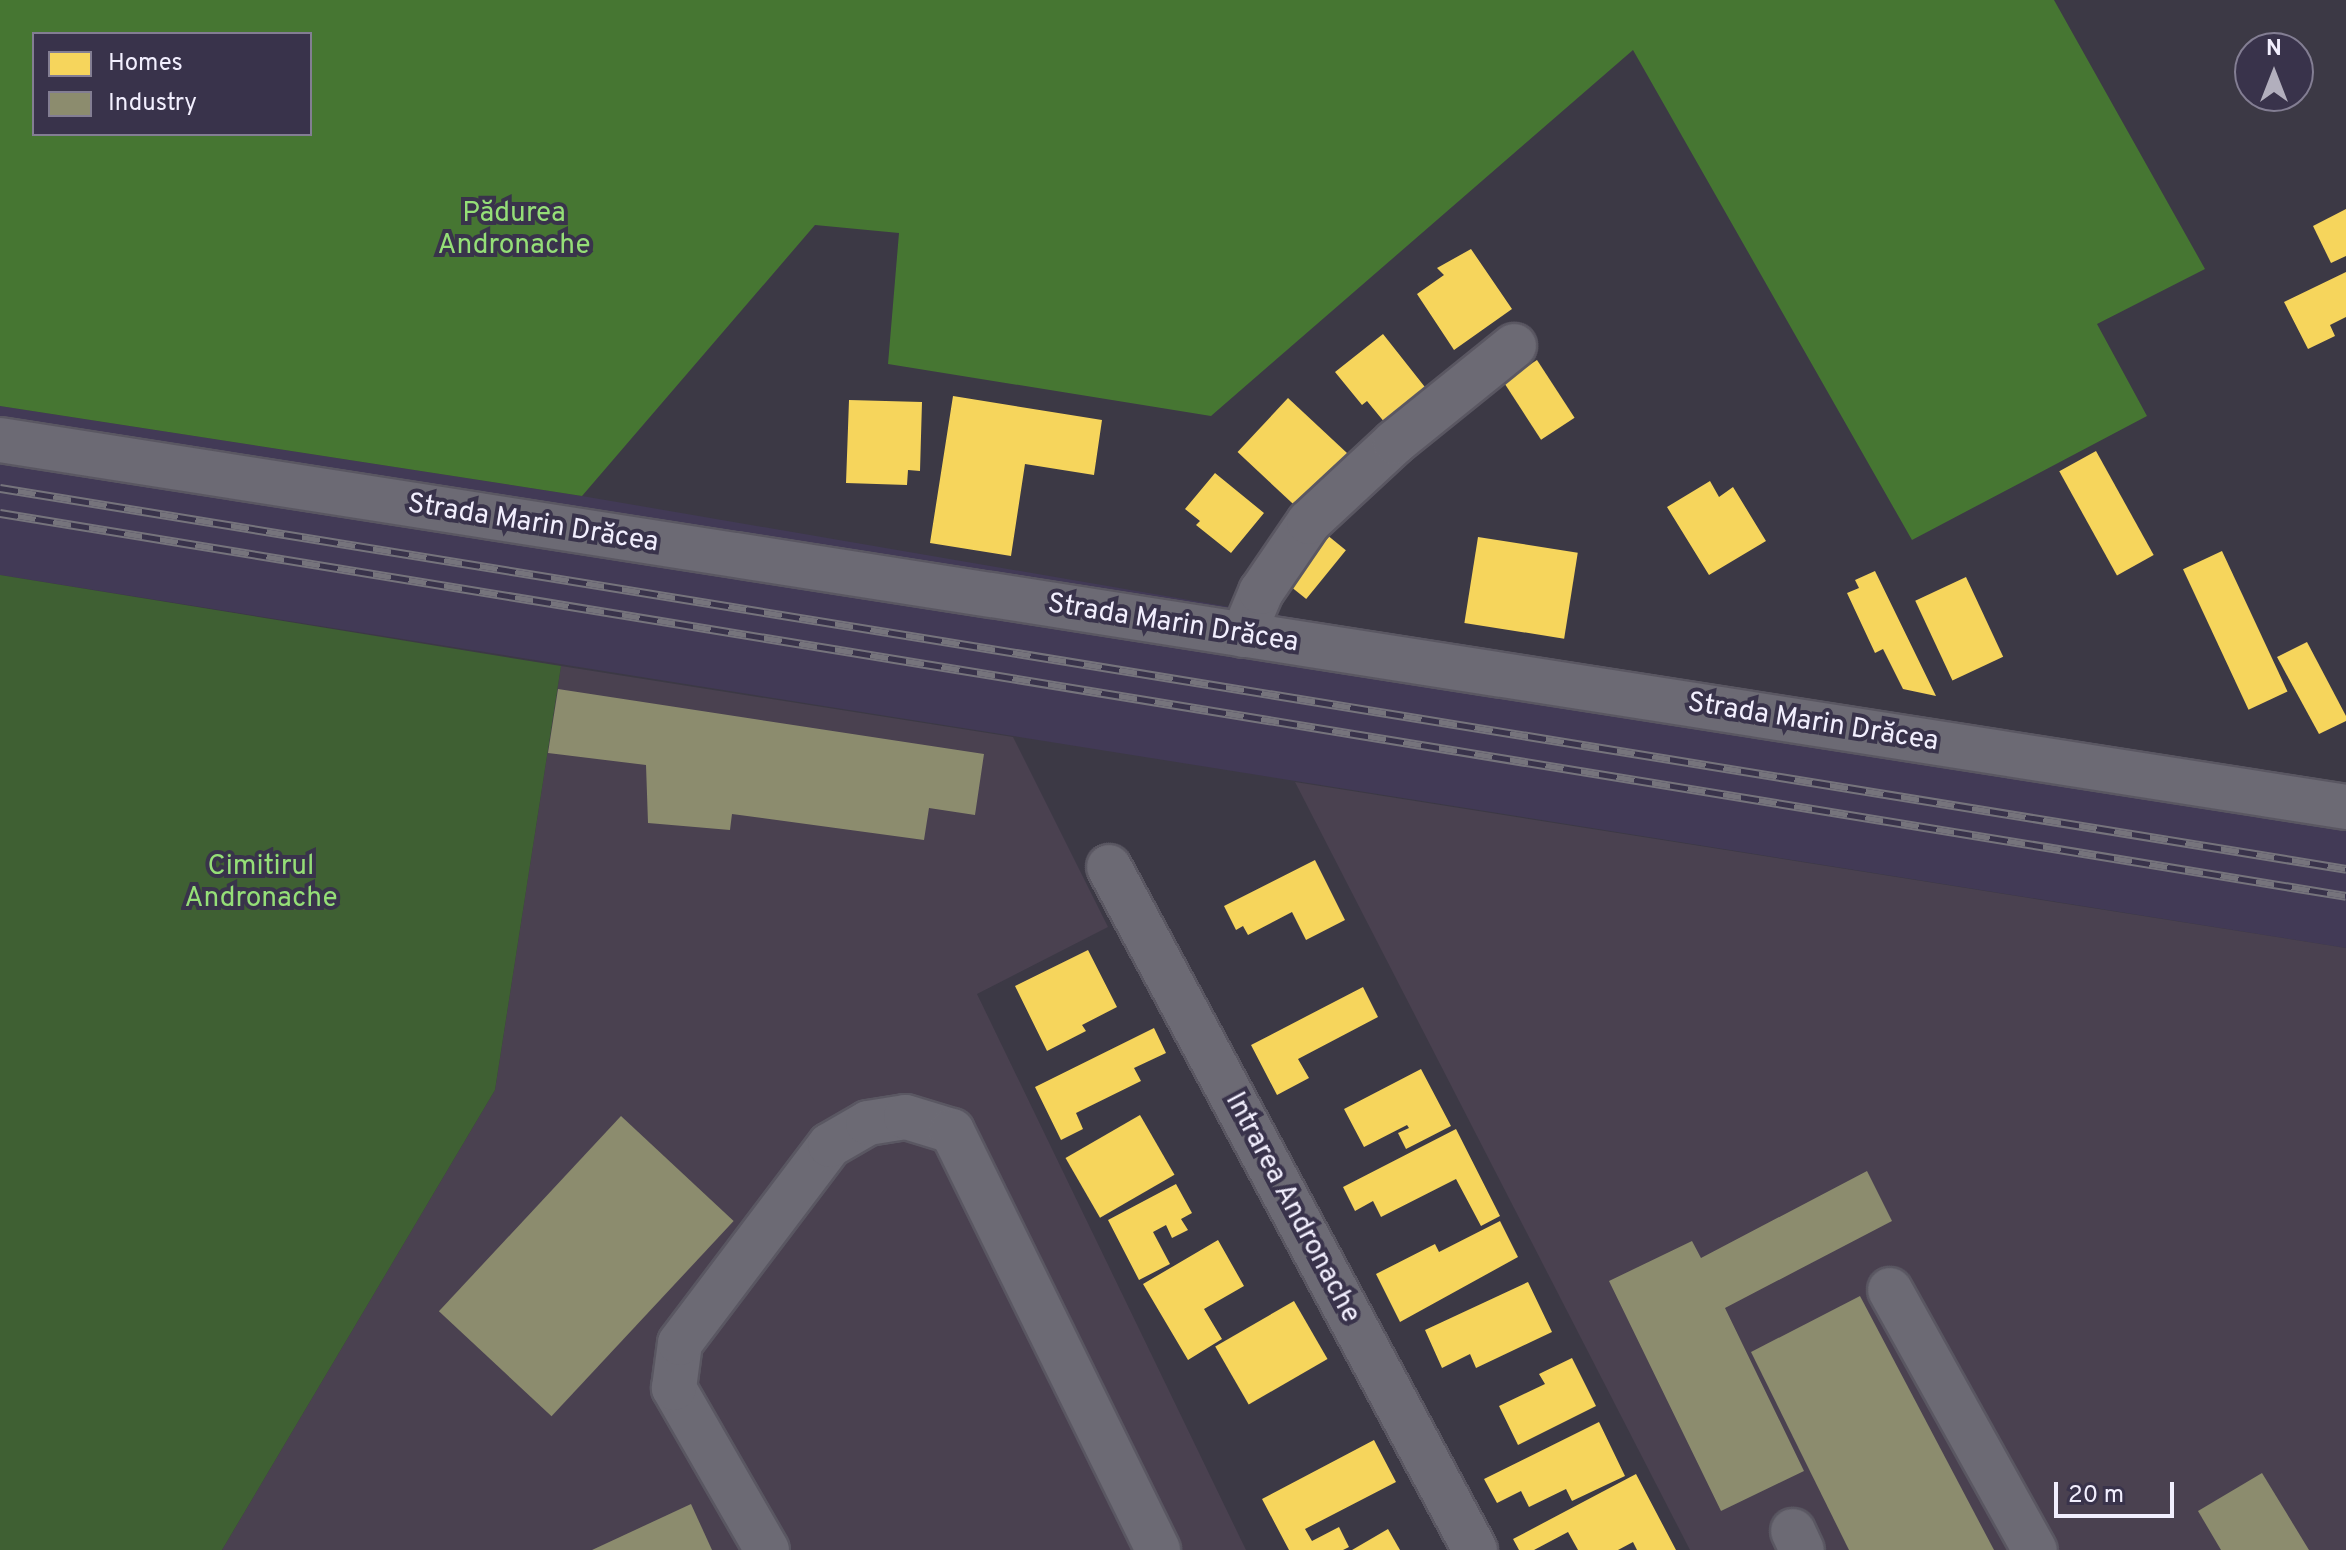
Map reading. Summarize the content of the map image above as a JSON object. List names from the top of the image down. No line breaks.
{"streets":{"street":["Strada Marin Drăcea","Intrarea Andronache"]},"parks":["Pădurea Andronache","Cimitirul Andronache"],"legend":["Homes","Industry"],"scale_bar":"20 m","north":"top"}
